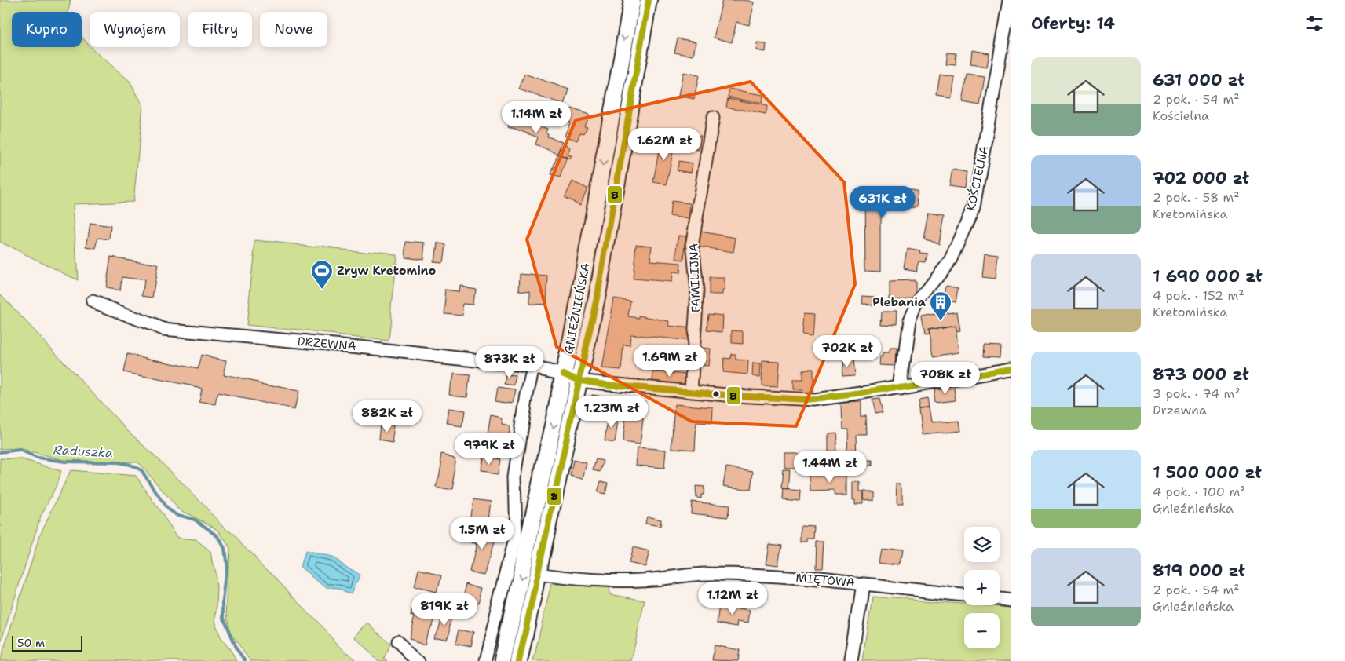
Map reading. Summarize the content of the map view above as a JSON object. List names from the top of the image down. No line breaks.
{"streets":{"main road":["GNIEŹNIEŃSKA"],"street":["KOŚCIELNA","FAMILIJNA","DRZEWNA","MIĘTOWA"]},"crossings":[["KOŚCIELNA","DRZEWNA"],["FAMILIJNA","DRZEWNA"],["GNIEŹNIEŃSKA","DRZEWNA"],["GNIEŹNIEŃSKA","MIĘTOWA"]],"water":["Raduszka"],"places":{"sports":["Zryw Kretomino"],"building":["Plebania"]},"lines":["transit line 8"],"scale_bar":"50 m","page":{"heading":"Oferty: 14","chip":["Kupno","Wynajem","Filtry","Nowe"],"list":[{"name":"631 000 zł","note":"2 pok. · 54 m² · Kościelna"},{"name":"702 000 zł","note":"2 pok. · 58 m² · Kretomińska"},{"name":"1 690 000 zł","note":"4 pok. · 152 m² · Kretomińska"},{"name":"873 000 zł","note":"3 pok. · 74 m² · Drzewna"},{"name":"1 500 000 zł","note":"4 pok. · 100 m² · Gnieźnieńska"},{"name":"819 000 zł","note":"2 pok. · 54 m² · Gnieźnieńska"}],"price":["1.14M zł","1.62M zł","631K zł","702K zł","1.69M zł","873K zł","708K zł","1.23M zł","882K zł","979K zł","1.44M zł","1.5M zł","1.12M zł","819K zł"],"map_buttons":["+","−"],"scale":"50 m"}}
